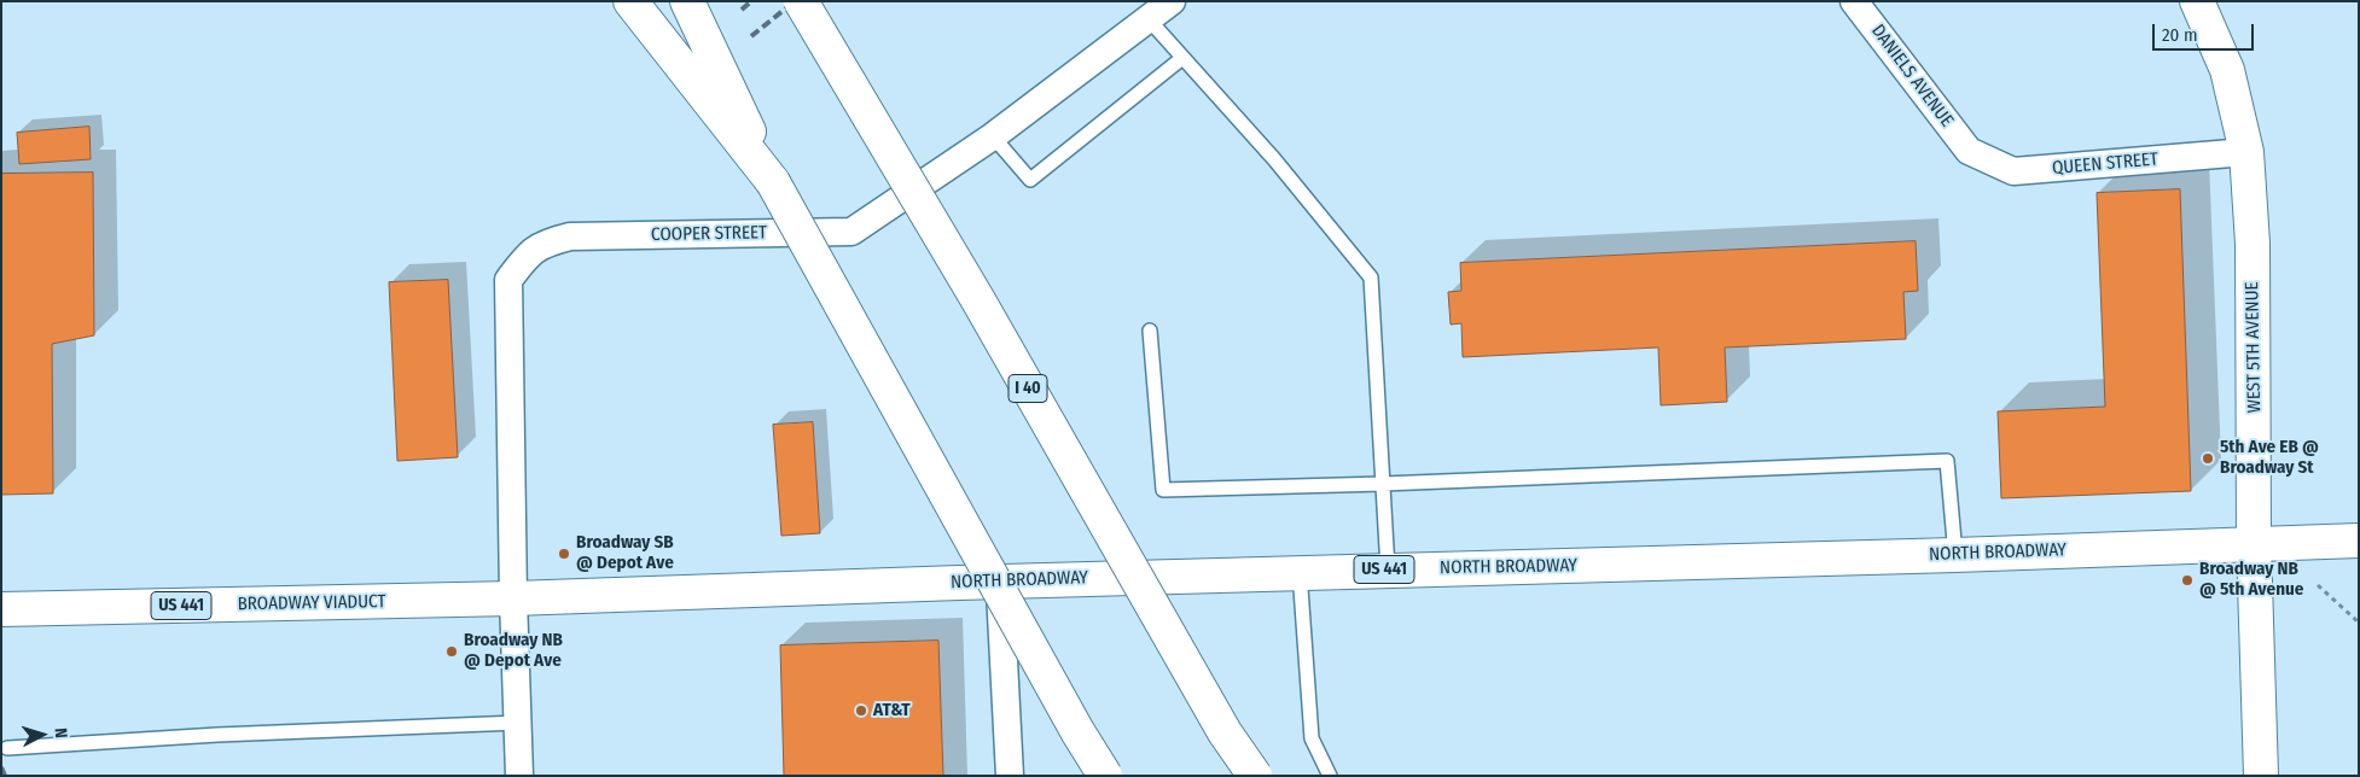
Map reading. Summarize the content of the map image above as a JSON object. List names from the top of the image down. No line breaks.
{"streets":{"main road":["WEST 5TH AVENUE","I 40","NORTH BROADWAY","US 441","BROADWAY VIADUCT"],"street":["DANIELS AVENUE","QUEEN STREET","COOPER STREET"]},"crossings":[["DANIELS AVENUE","QUEEN STREET"],["QUEEN STREET","WEST 5TH AVENUE"],["COOPER STREET","NORTH BROADWAY"],["COOPER STREET","BROADWAY VIADUCT"],["WEST 5TH AVENUE","NORTH BROADWAY"],["NORTH BROADWAY","BROADWAY VIADUCT"]],"places":["5th Ave EB @ Broadway St","Broadway SB @ Depot Ave","Broadway NB @ 5th Avenue","Broadway NB @ Depot Ave","AT&T"],"scale_bar":"20 m","north":"right"}
